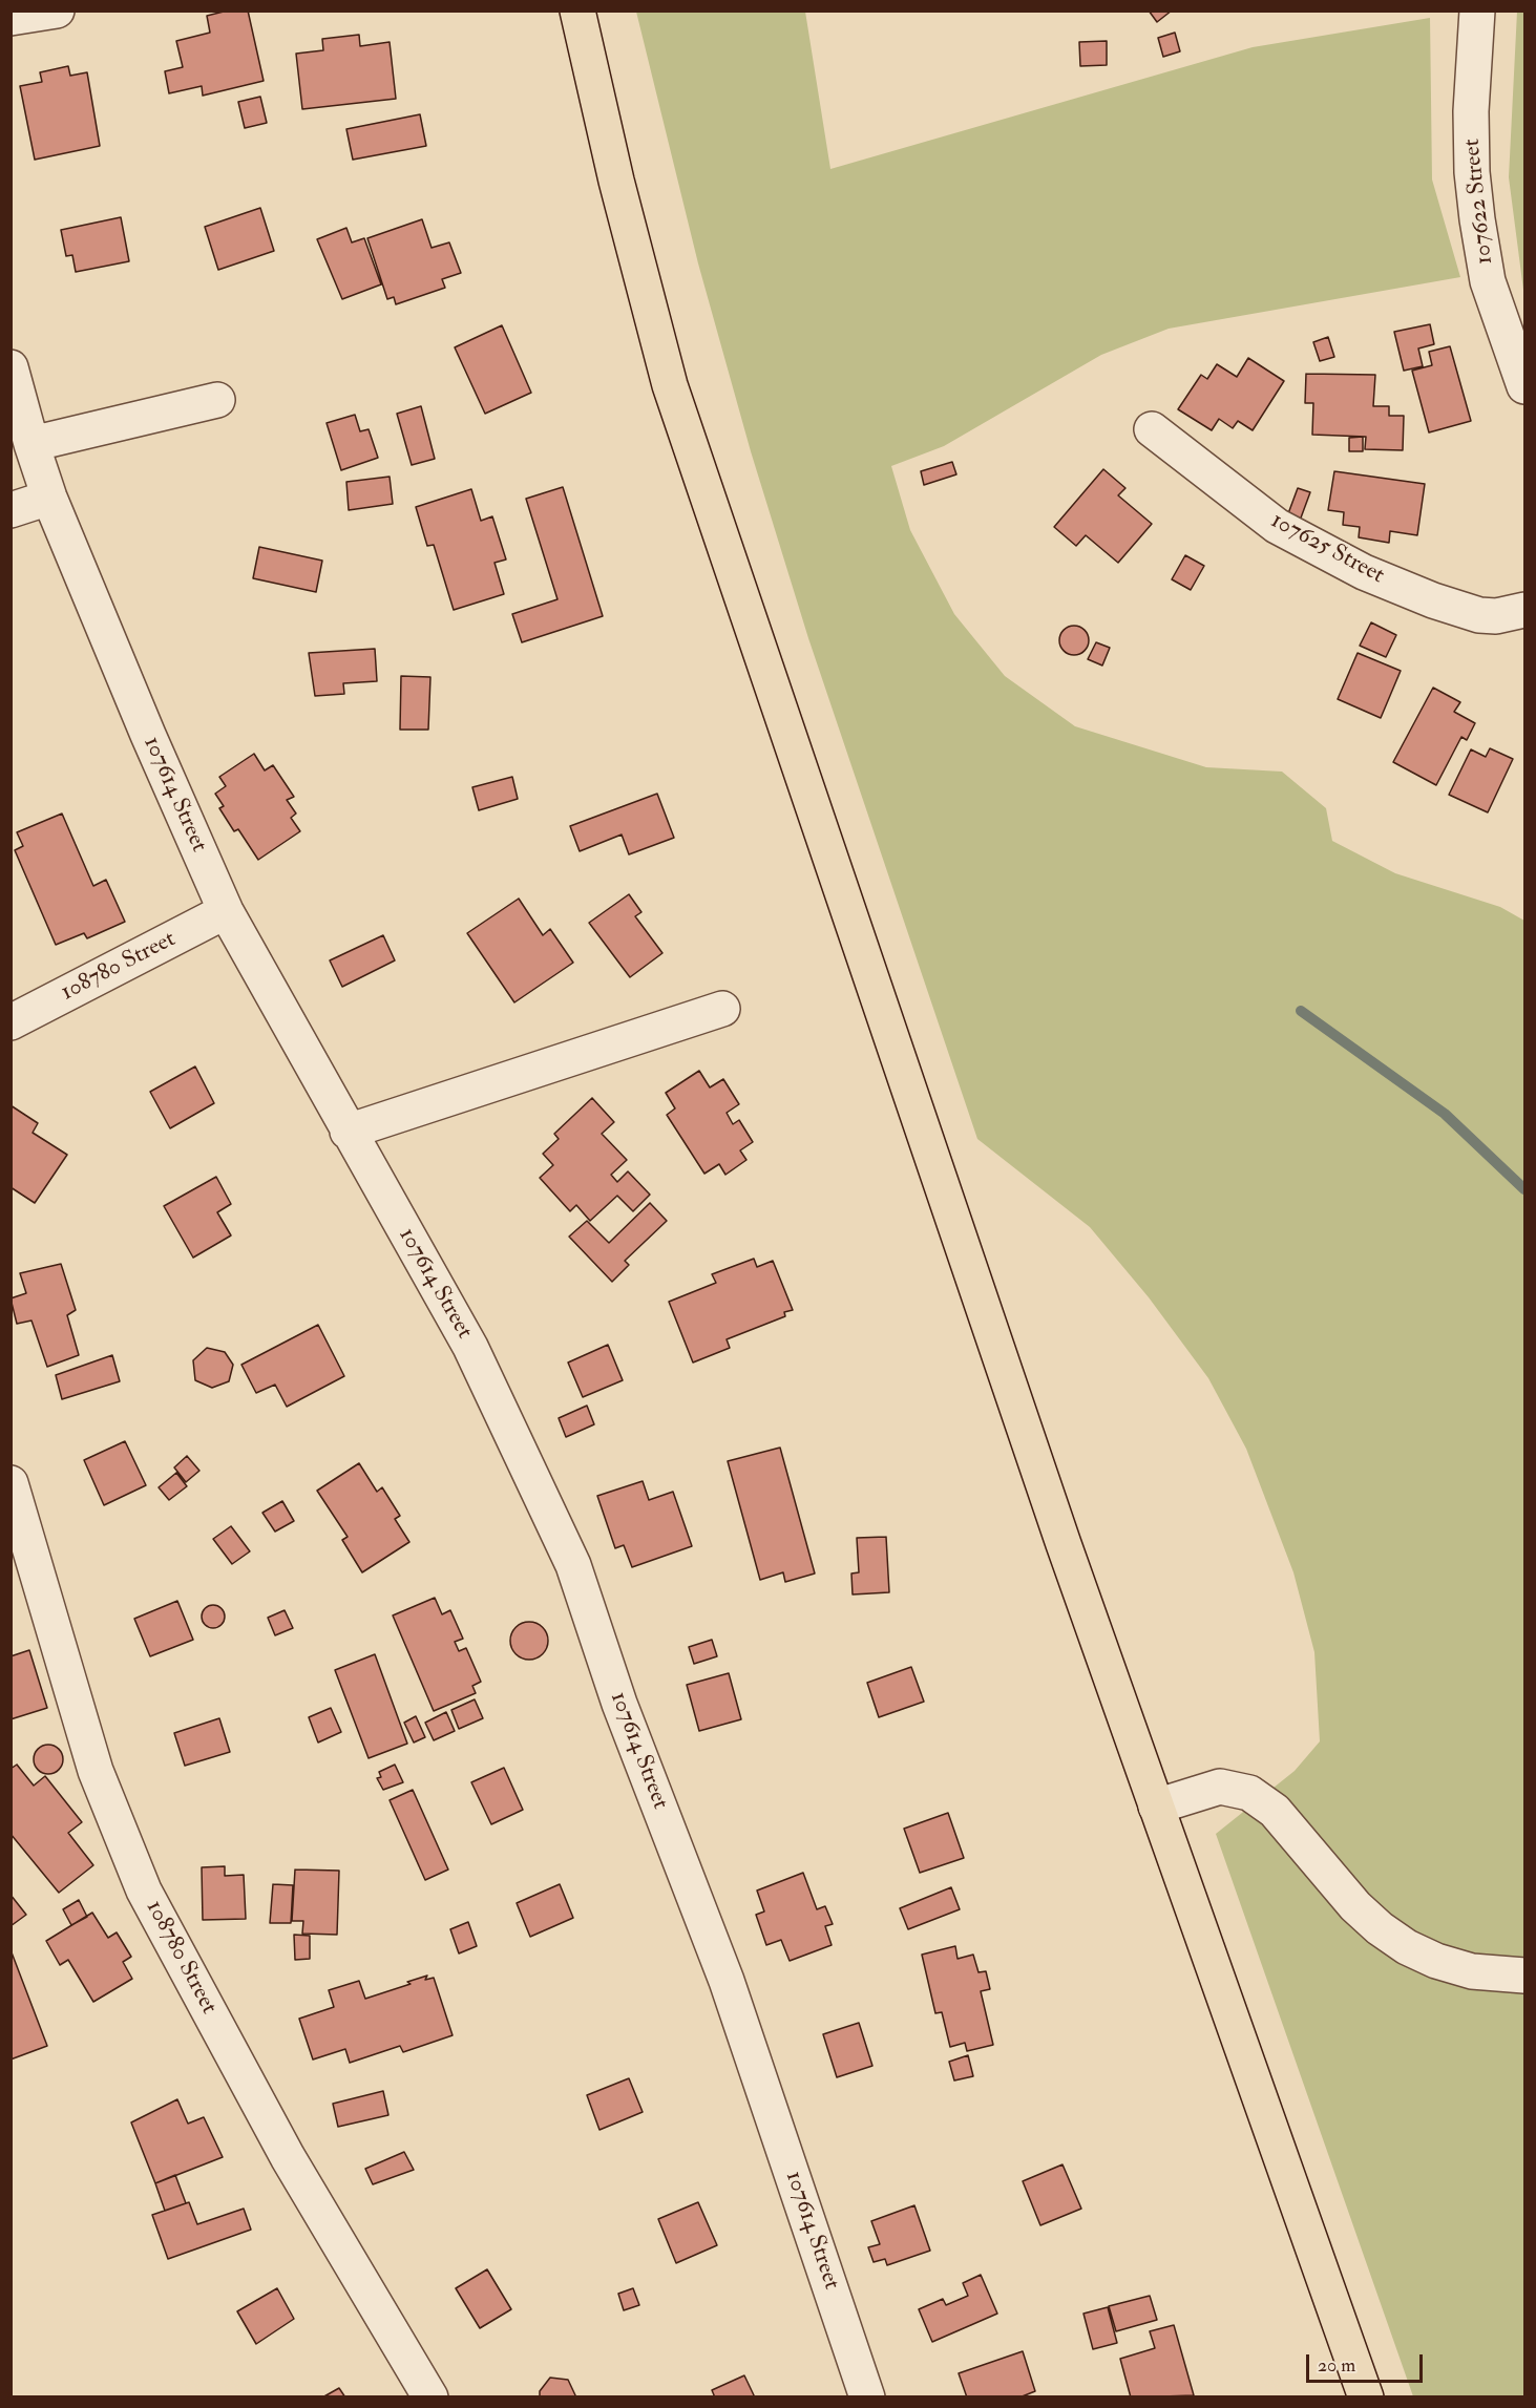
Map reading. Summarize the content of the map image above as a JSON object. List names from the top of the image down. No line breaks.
{"streets":{"street":["107622 Street","107625 Street","107614 Street","108780 Street"]},"crossings":[["107614 Street","108780 Street"]],"scale_bar":"20 m"}
